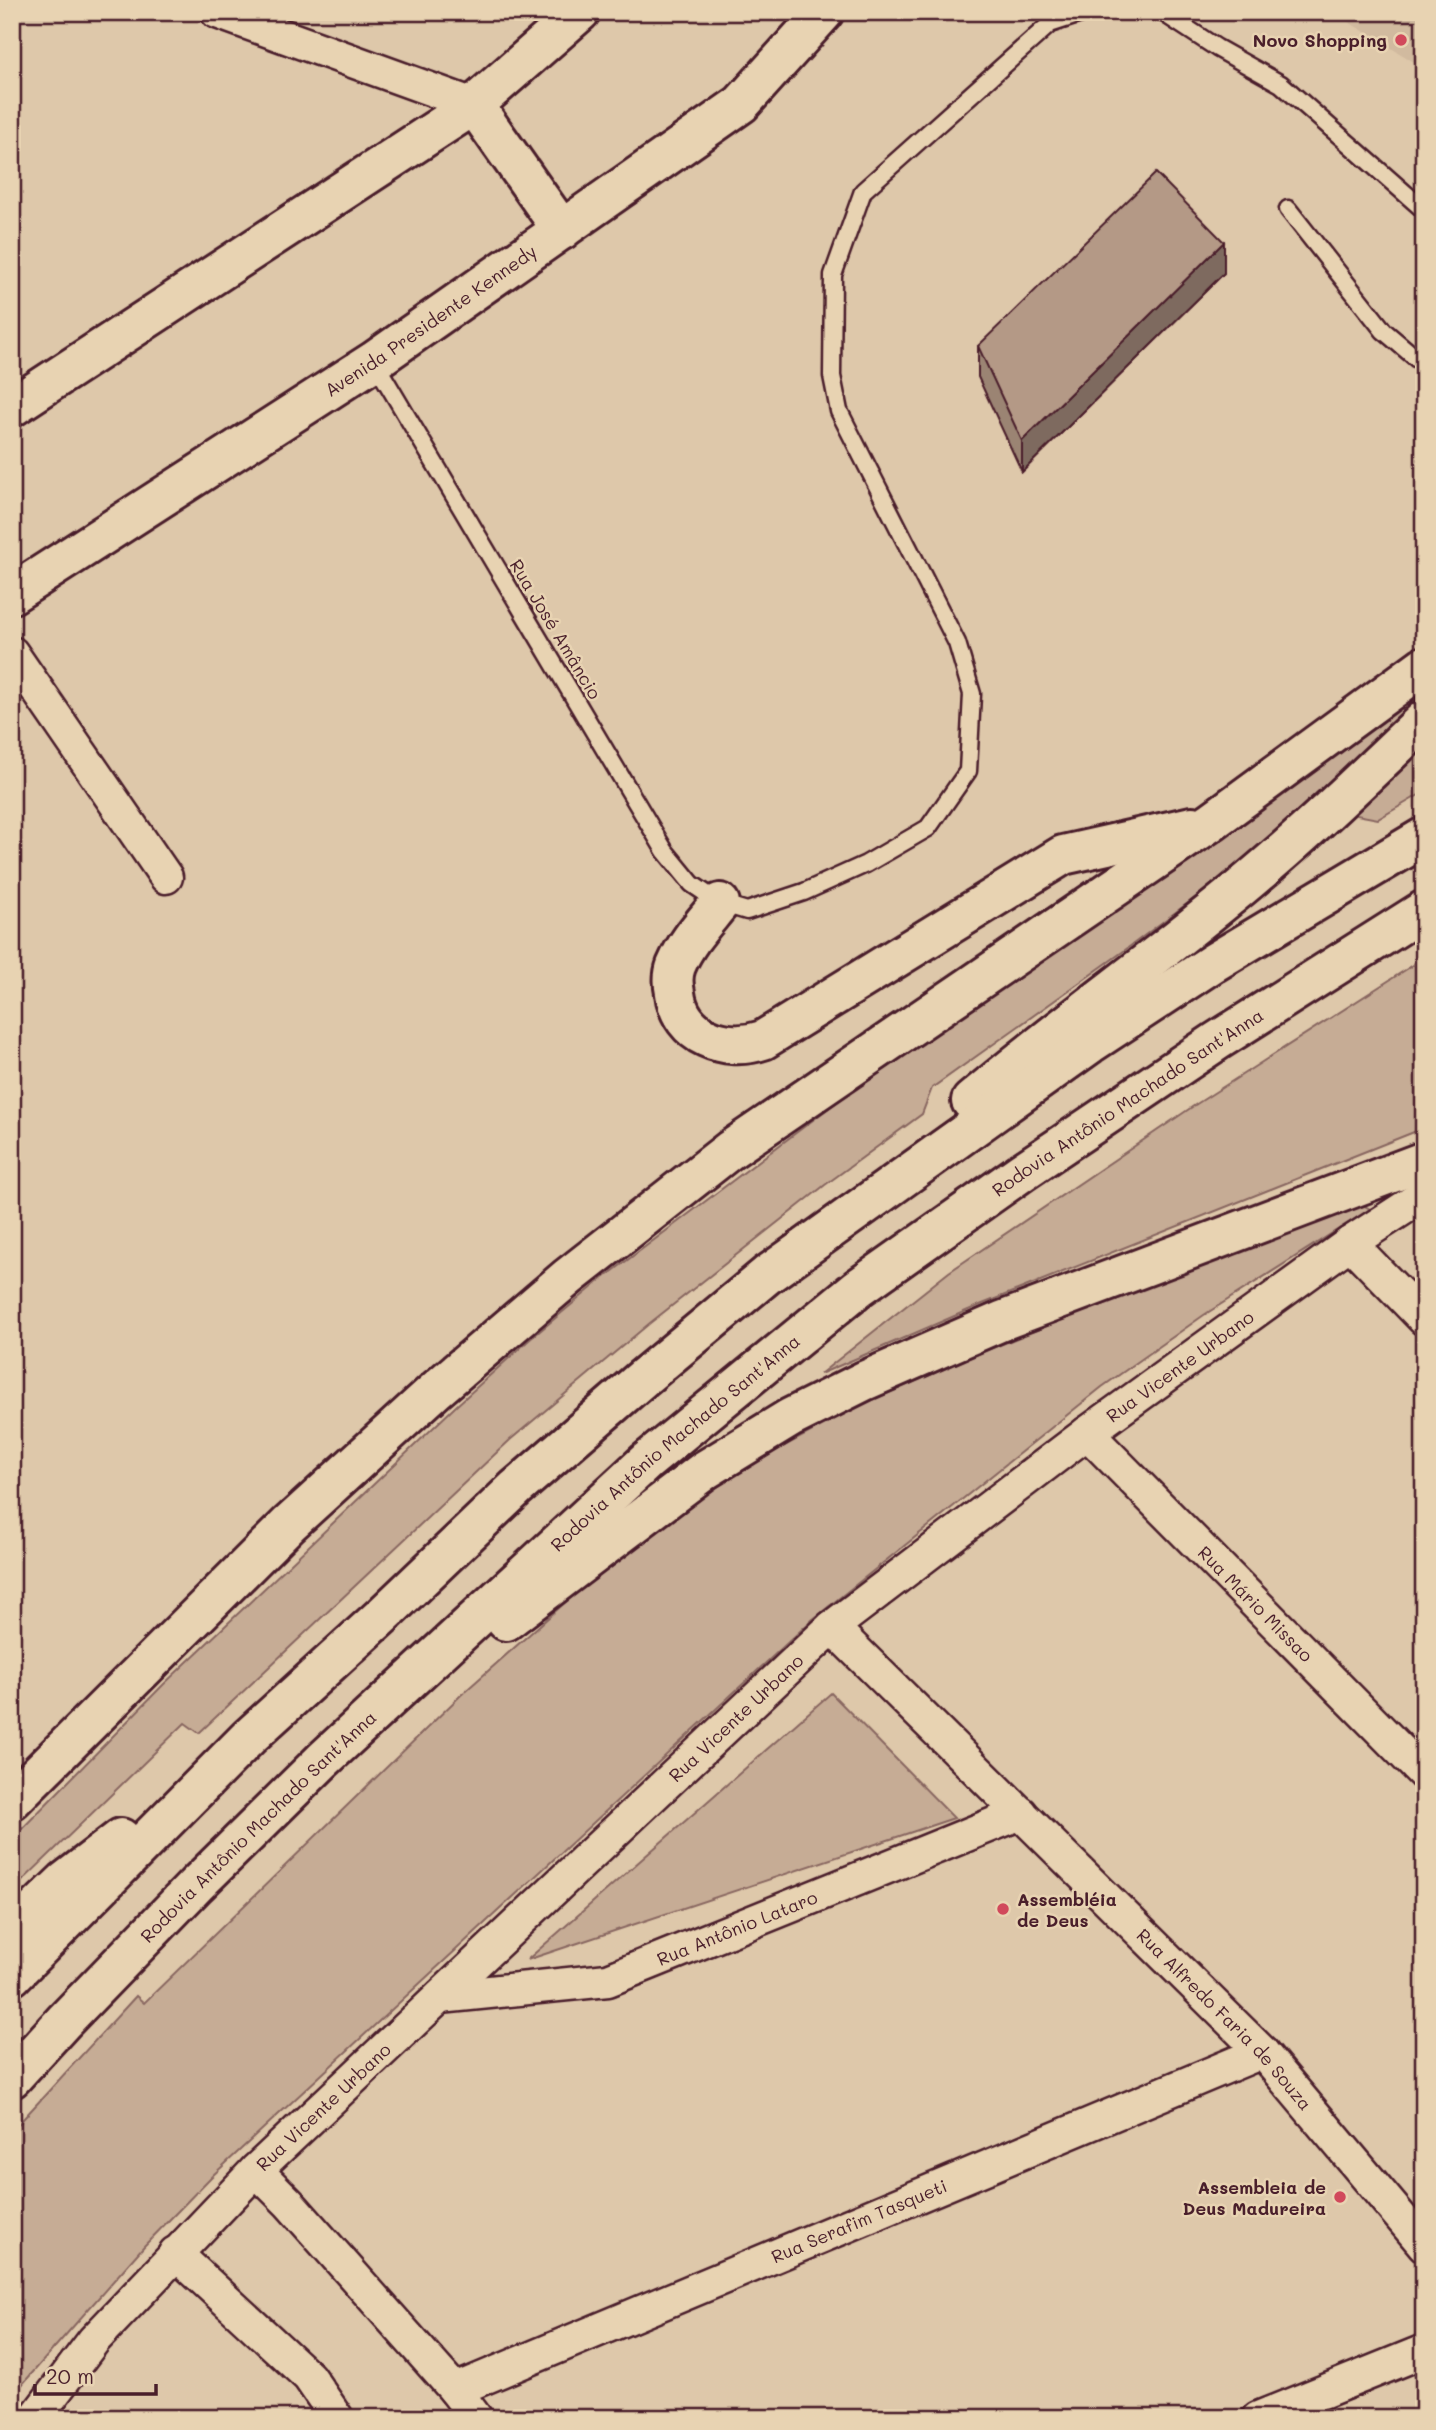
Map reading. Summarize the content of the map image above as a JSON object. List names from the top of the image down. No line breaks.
{"streets":{"main road":["Avenida Presidente Kennedy","Rodovia Antônio Machado Sant'Anna"],"street":["Rua Vicente Urbano","Rua Mário Missao","Rua Antônio Lataro","Rua Alfredo Faria de Souza","Rua Serafim Tasqueti"],"lane":["Rua José Amâncio"]},"crossings":[["Avenida Presidente Kennedy","Rua José Amâncio"],["Rua Vicente Urbano","Rua Mário Missao"],["Rua Vicente Urbano","Rua Antônio Lataro"],["Rua Vicente Urbano","Rua Alfredo Faria de Souza"],["Rua Antônio Lataro","Rua Alfredo Faria de Souza"],["Rua Alfredo Faria de Souza","Rua Serafim Tasqueti"]],"places":["Novo Shopping","Assembléia de Deus","Assembleia de Deus Madureira"],"scale_bar":"20 m"}
